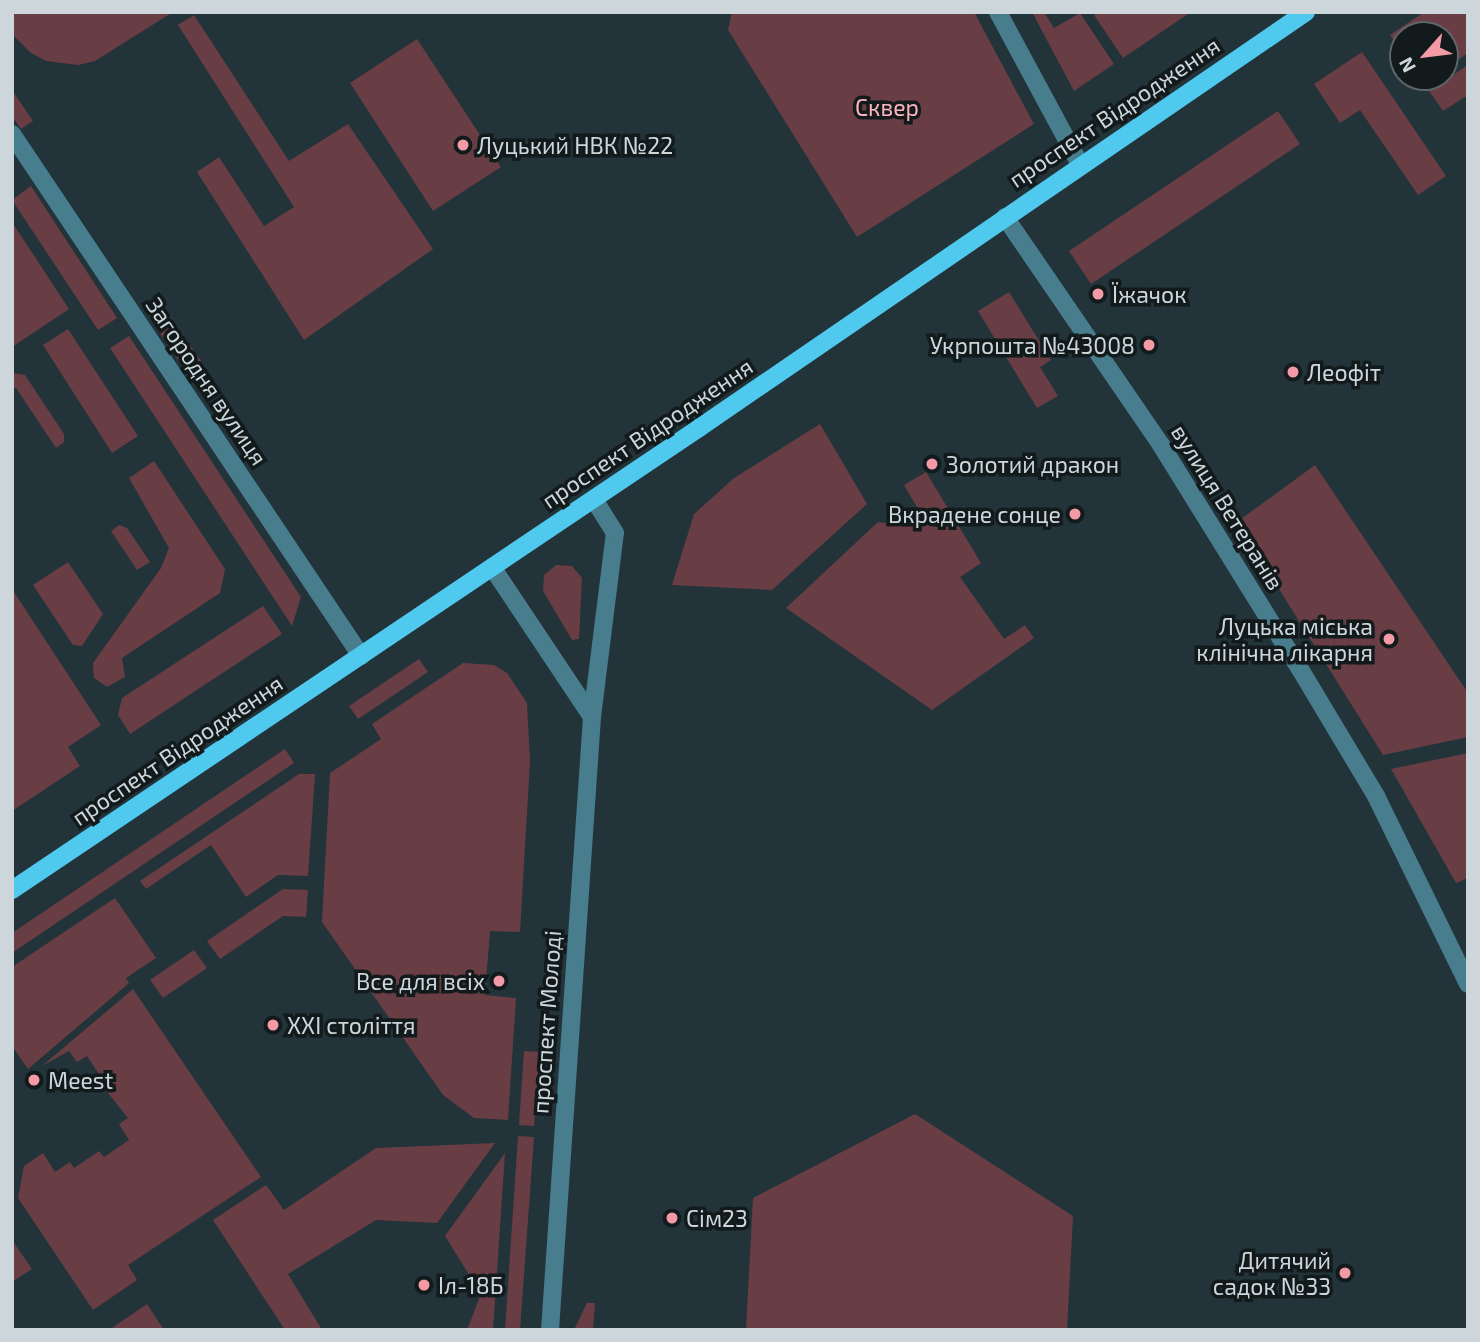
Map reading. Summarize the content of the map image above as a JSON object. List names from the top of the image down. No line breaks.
{"streets":{"main road":["проспект Відродження"],"street":["Загородня вулиця","вулиця Ветеранів","проспект Молоді"]},"crossings":[["проспект Відродження","Загородня вулиця"],["проспект Відродження","вулиця Ветеранів"],["проспект Відродження","проспект Молоді"]],"parks":["Сквер"],"places":["Луцький НВК №22","Їжачок","Укрпошта №43008","Леофіт","Золотий дракон","Вкрадене сонце","Луцька міська клінічна лікарня","Все для всіх","ХХІ століття","Meest","Сім23","Дитячий садок №33","Іл-18Б"],"north":"bottom left"}
